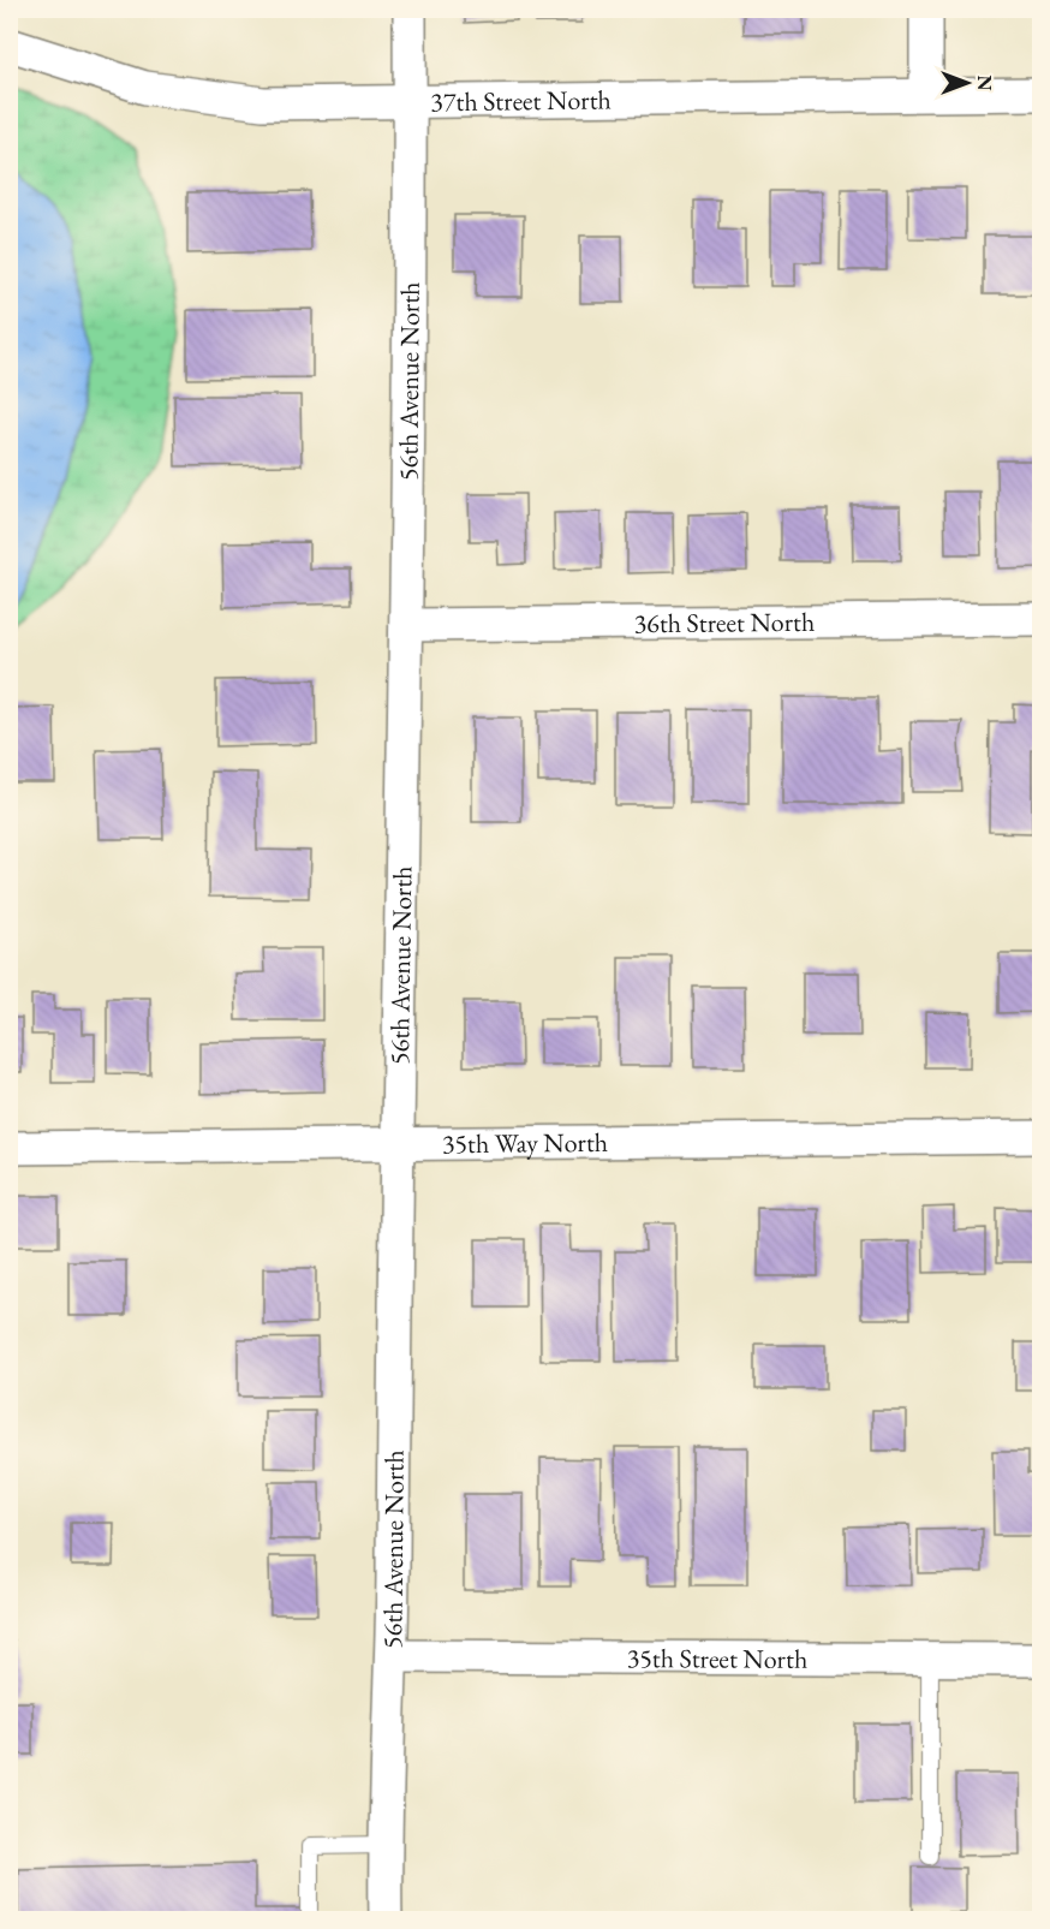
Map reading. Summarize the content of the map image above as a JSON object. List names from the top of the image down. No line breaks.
{"streets":{"street":["37th Street North","56th Avenue North","36th Street North","35th Way North","35th Street North"]},"crossings":[["37th Street North","56th Avenue North"],["56th Avenue North","36th Street North"],["56th Avenue North","35th Way North"],["56th Avenue North","35th Street North"]],"north":"right"}
